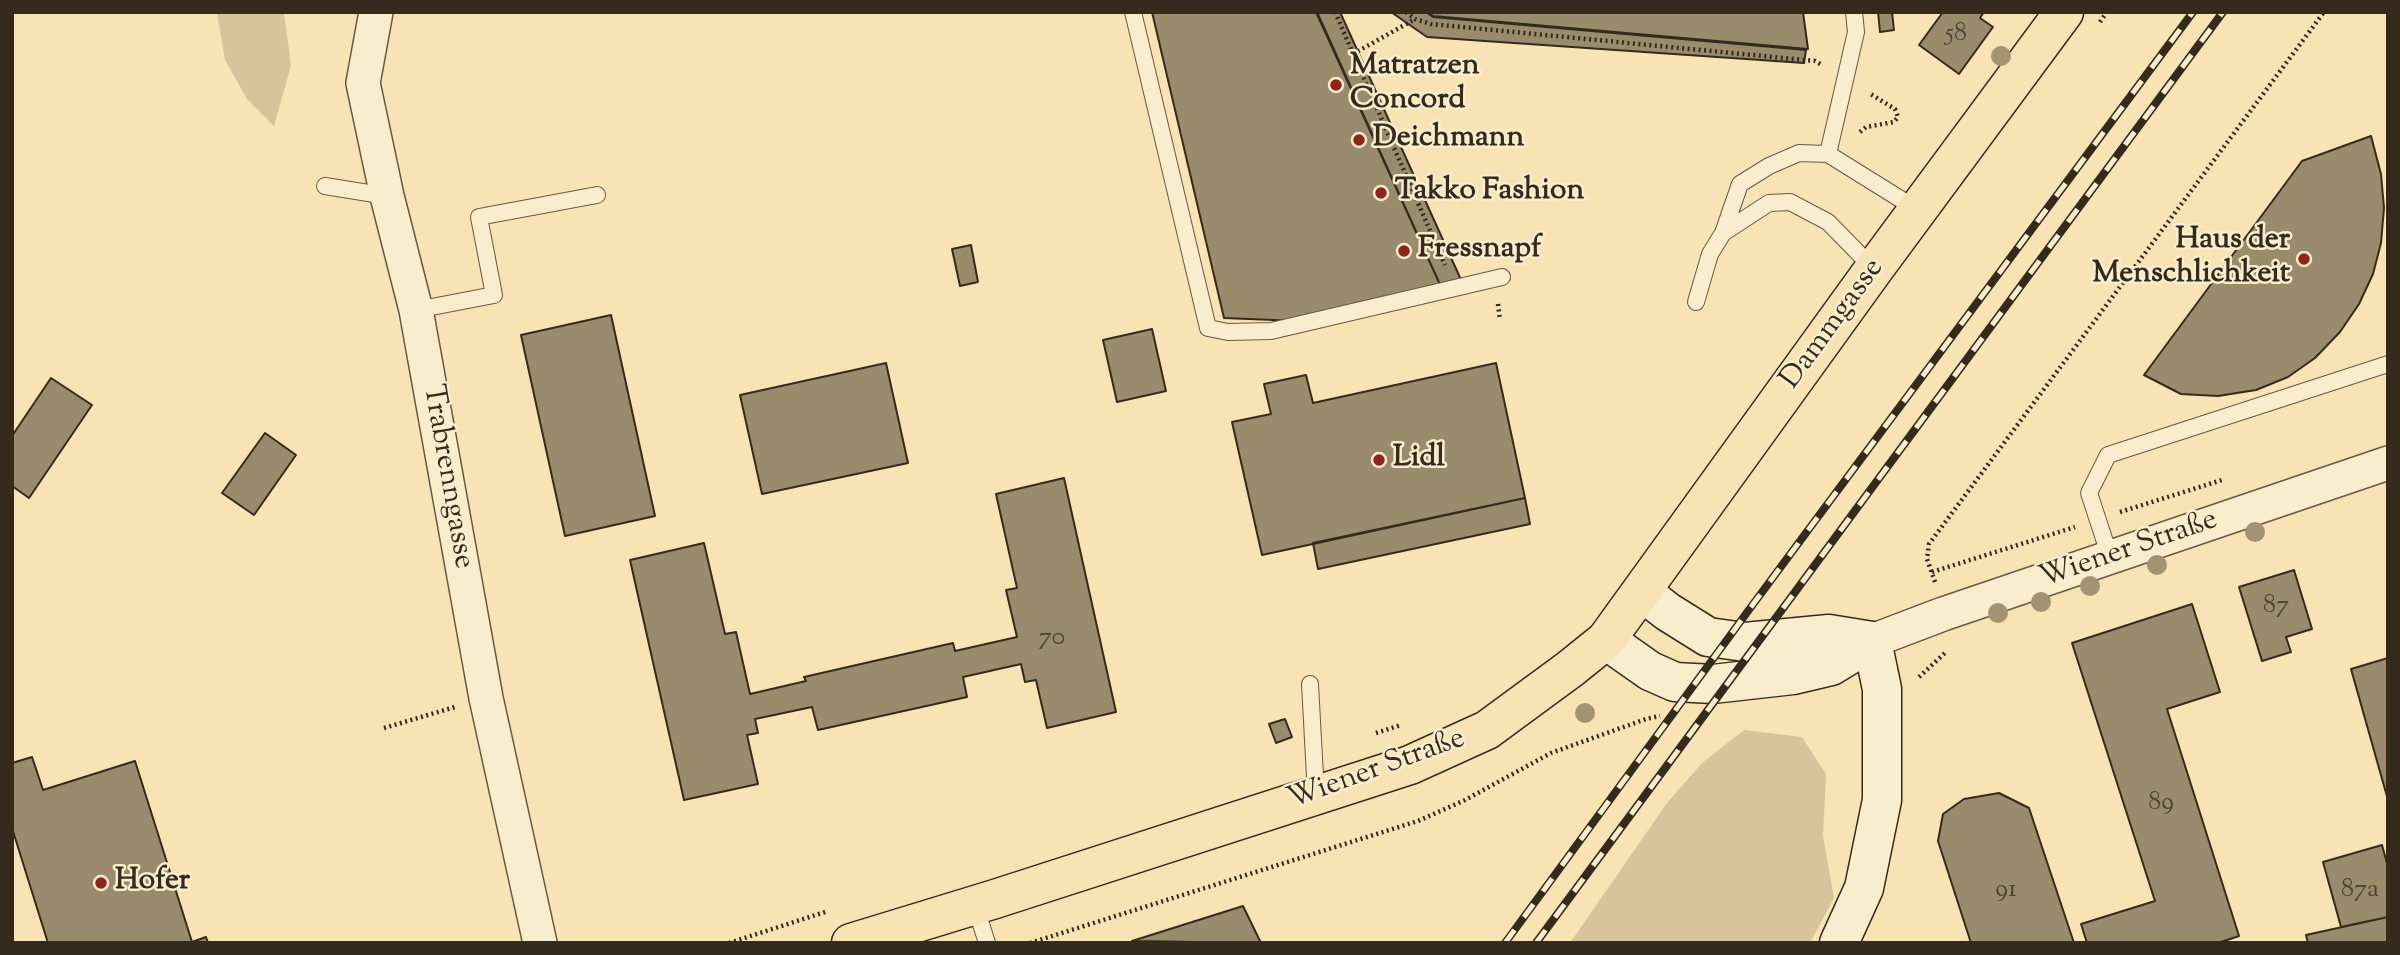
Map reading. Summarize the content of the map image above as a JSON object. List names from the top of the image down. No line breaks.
{"streets":{"main road":["Dammgasse","Wiener Straße"],"street":["Trabrenngasse"]},"crossings":[["Dammgasse","Wiener Straße"]],"places":["Matratzen Concord","Deichmann","Takko Fashion","Fressnapf","Haus der Menschlichkeit","Lidl","Hofer"],"house_numbers":["58","87","70","89","91","87a"]}
